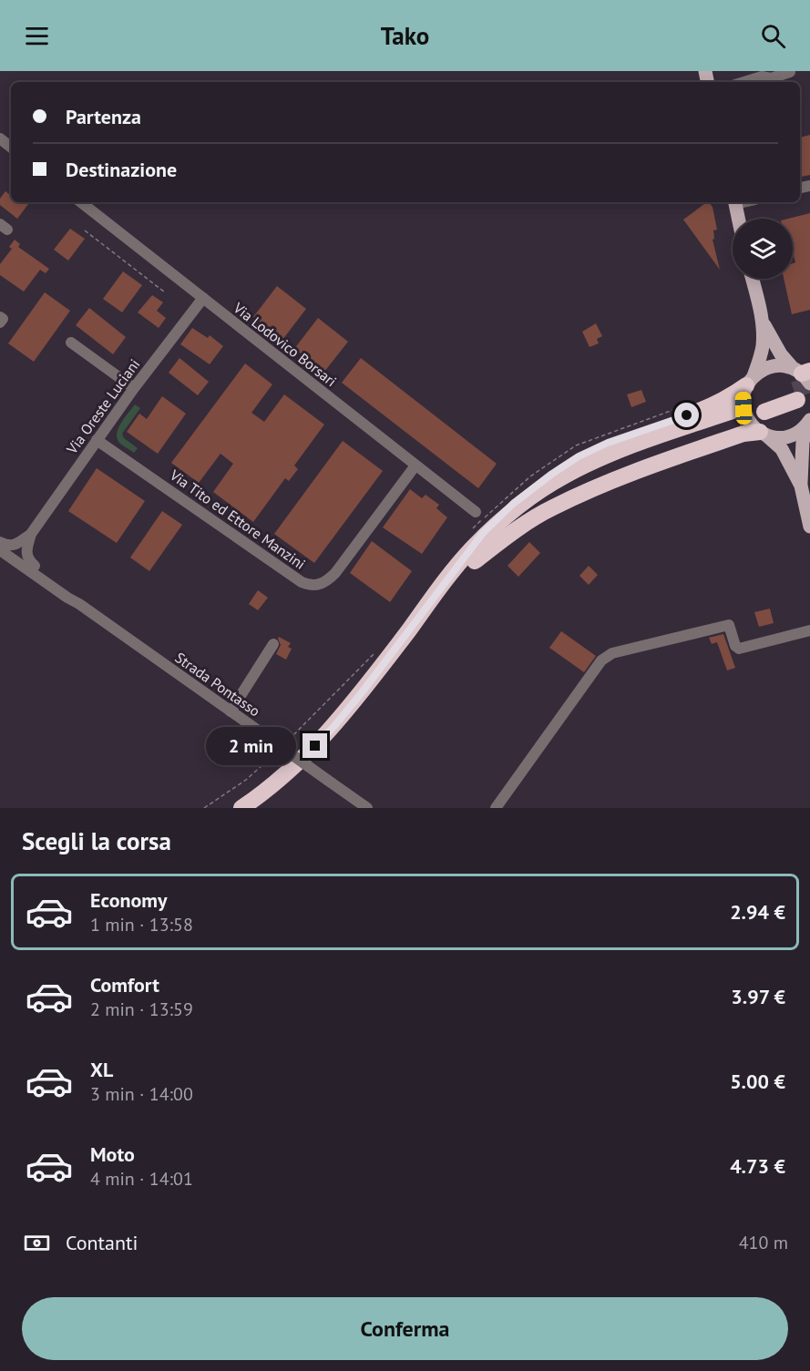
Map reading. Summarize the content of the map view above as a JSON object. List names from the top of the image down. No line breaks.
{"streets":{"street":["Via Lodovico Borsari","Via Oreste Luciani","Via Tito ed Ettore Manzini","Strada Pontasso"]},"crossings":[["Via Lodovico Borsari","Via Oreste Luciani"],["Via Lodovico Borsari","Via Tito ed Ettore Manzini"],["Via Oreste Luciani","Via Tito ed Ettore Manzini"]],"page":{"header":"Tako","banner":["Partenza","Destinazione"],"bubble":"2 min","heading":"Scegli la corsa","list":[{"name":"Economy","note":"1 min · 13:58","value":"2.94 €"},{"name":"Comfort","note":"2 min · 13:59","value":"3.97 €"},{"name":"XL","note":"3 min · 14:00","value":"5.00 €"},{"name":"Moto","note":"4 min · 14:01","value":"4.73 €"}],"pay":["Contanti","410 m"],"buttons":"Conferma"}}
